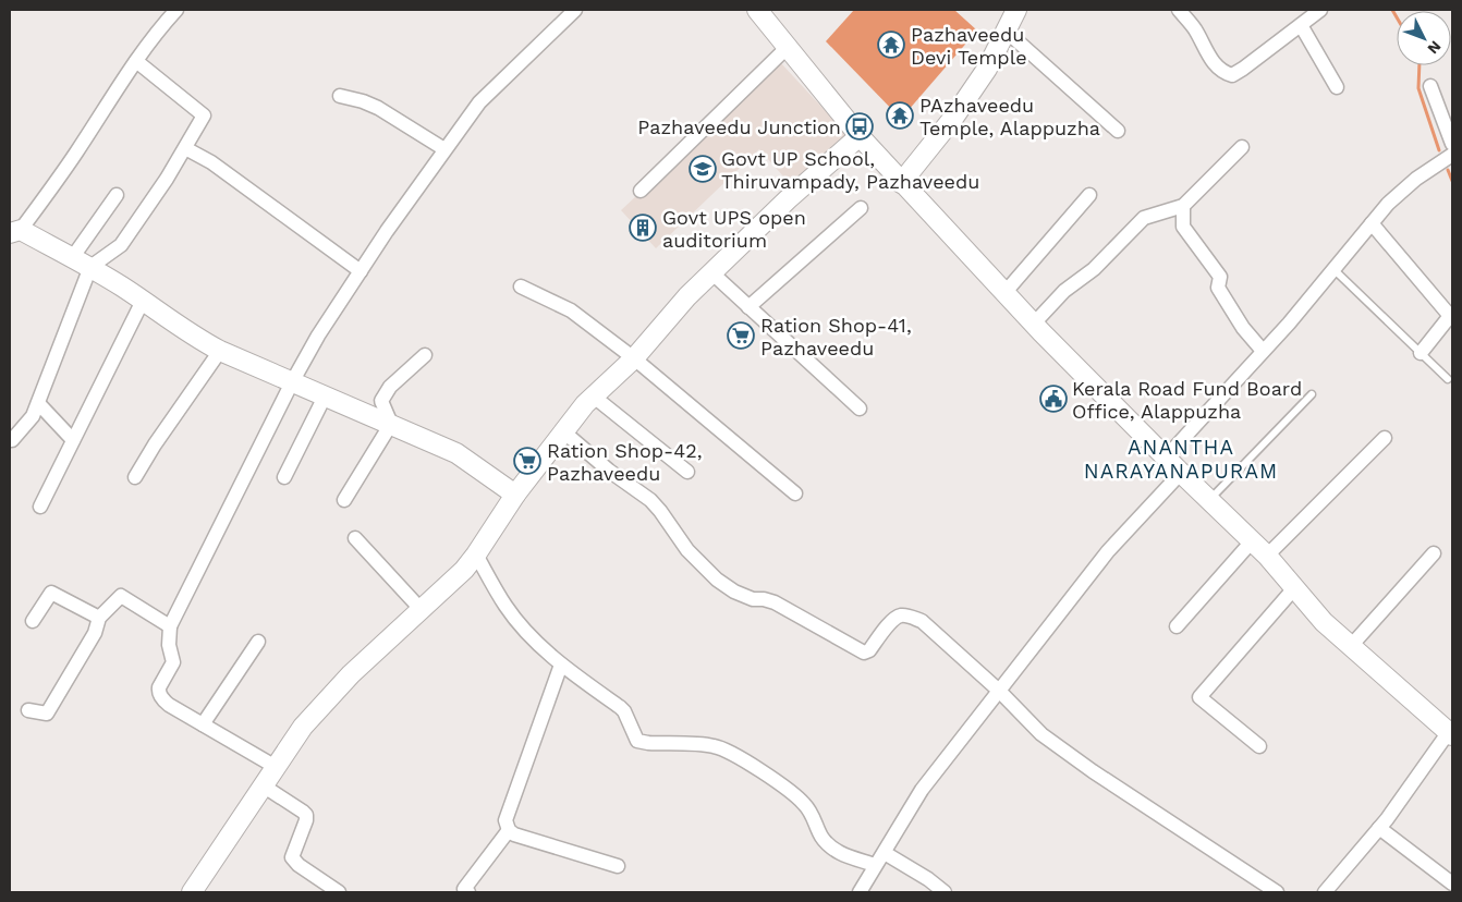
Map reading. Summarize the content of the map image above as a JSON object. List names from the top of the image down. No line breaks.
{"districts":["ANANTHA NARAYANAPURAM"],"places":{"temple":["Pazhaveedu Devi Temple","PAzhaveedu Temple, Alappuzha"],"bus stop":["Pazhaveedu Junction"],"school or university":["Govt UP School, Thiruvampady, Pazhaveedu"],"building":["Govt UPS open auditorium"],"supermarket":["Ration Shop-41, Pazhaveedu","Ration Shop-42, Pazhaveedu"],"public building":["Kerala Road Fund Board Office, Alappuzha"]},"north":"bottom right"}
